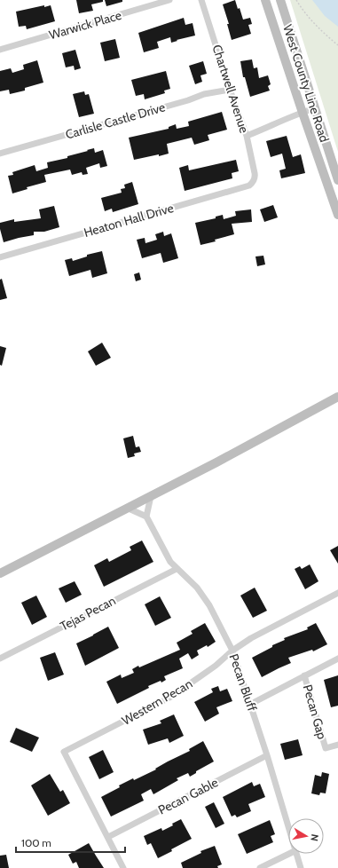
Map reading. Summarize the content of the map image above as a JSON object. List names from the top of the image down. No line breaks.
{"streets":{"main road":["West County Line Road"],"street":["Warwick Place","Chartwell Avenue","Carlisle Castle Drive","Heaton Hall Drive","Tejas Pecan","Pecan Bluff","Western Pecan","Pecan Gap","Pecan Gable"]},"crossings":[["Chartwell Avenue","Carlisle Castle Drive"],["Chartwell Avenue","Heaton Hall Drive"],["Tejas Pecan","Pecan Bluff"],["Pecan Bluff","Western Pecan"],["Pecan Bluff","Pecan Gable"],["Western Pecan","Pecan Gable"]],"scale_bar":"100 m","north":"right"}
